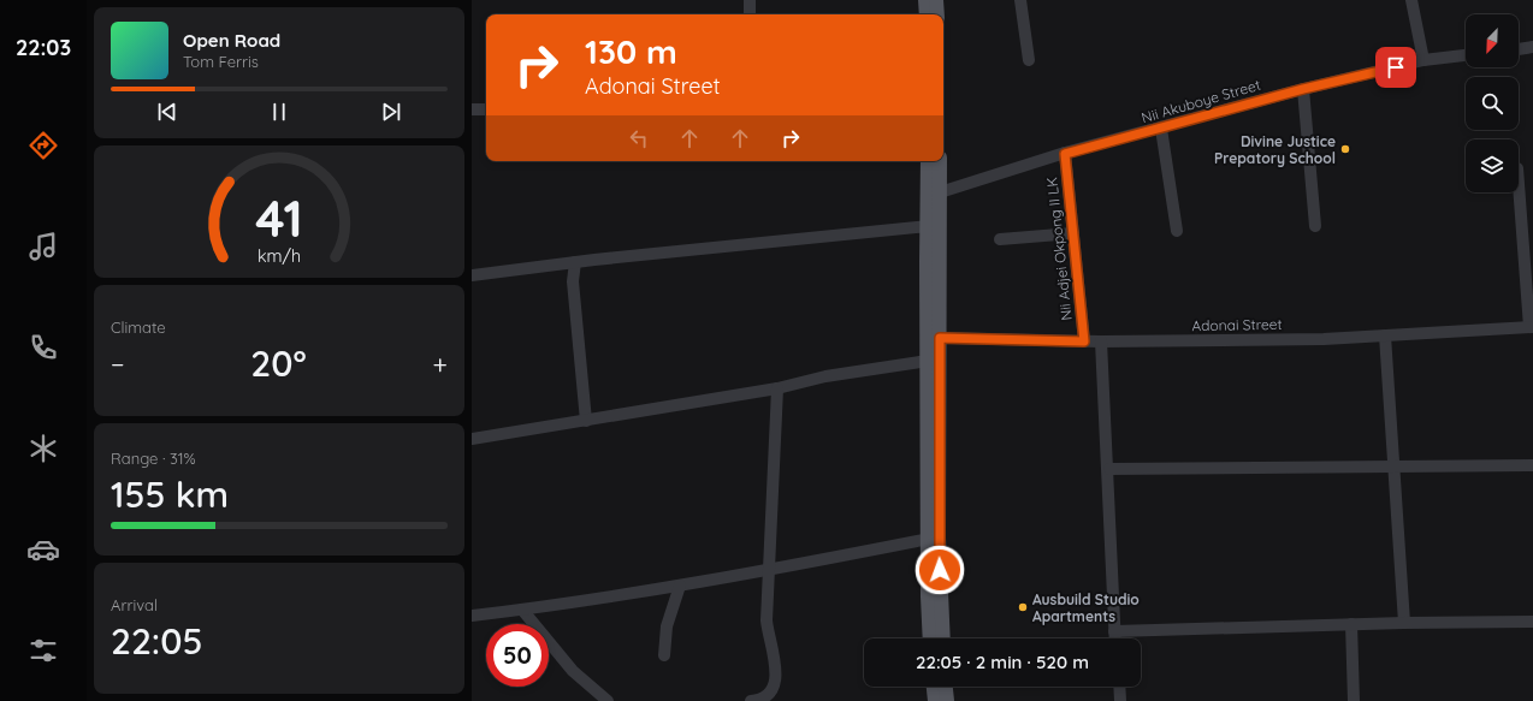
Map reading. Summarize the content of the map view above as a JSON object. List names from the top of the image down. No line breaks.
{"streets":{"street":["Nii Akuboye Street","Nii Adjei Okpong II LK","Adonai Street"]},"crossings":[["Nii Akuboye Street","Nii Adjei Okpong II LK"],["Nii Adjei Okpong II LK","Adonai Street"]],"places":["Divine Justice Prepatory School","Ausbuild Studio Apartments"],"north":"bottom left","page":{"tabs":"22:03","turn":["130 m","Adonai Street"],"song":["Open Road","Tom Ferris"],"tile":["Climate",["Range · 31%","155 km"],["Arrival","22:05"]],"heat":["−","20°","+"],"limit":"50","trip":"22:05 · 2 min · 520 m","gauge":["41","km/h"]}}
